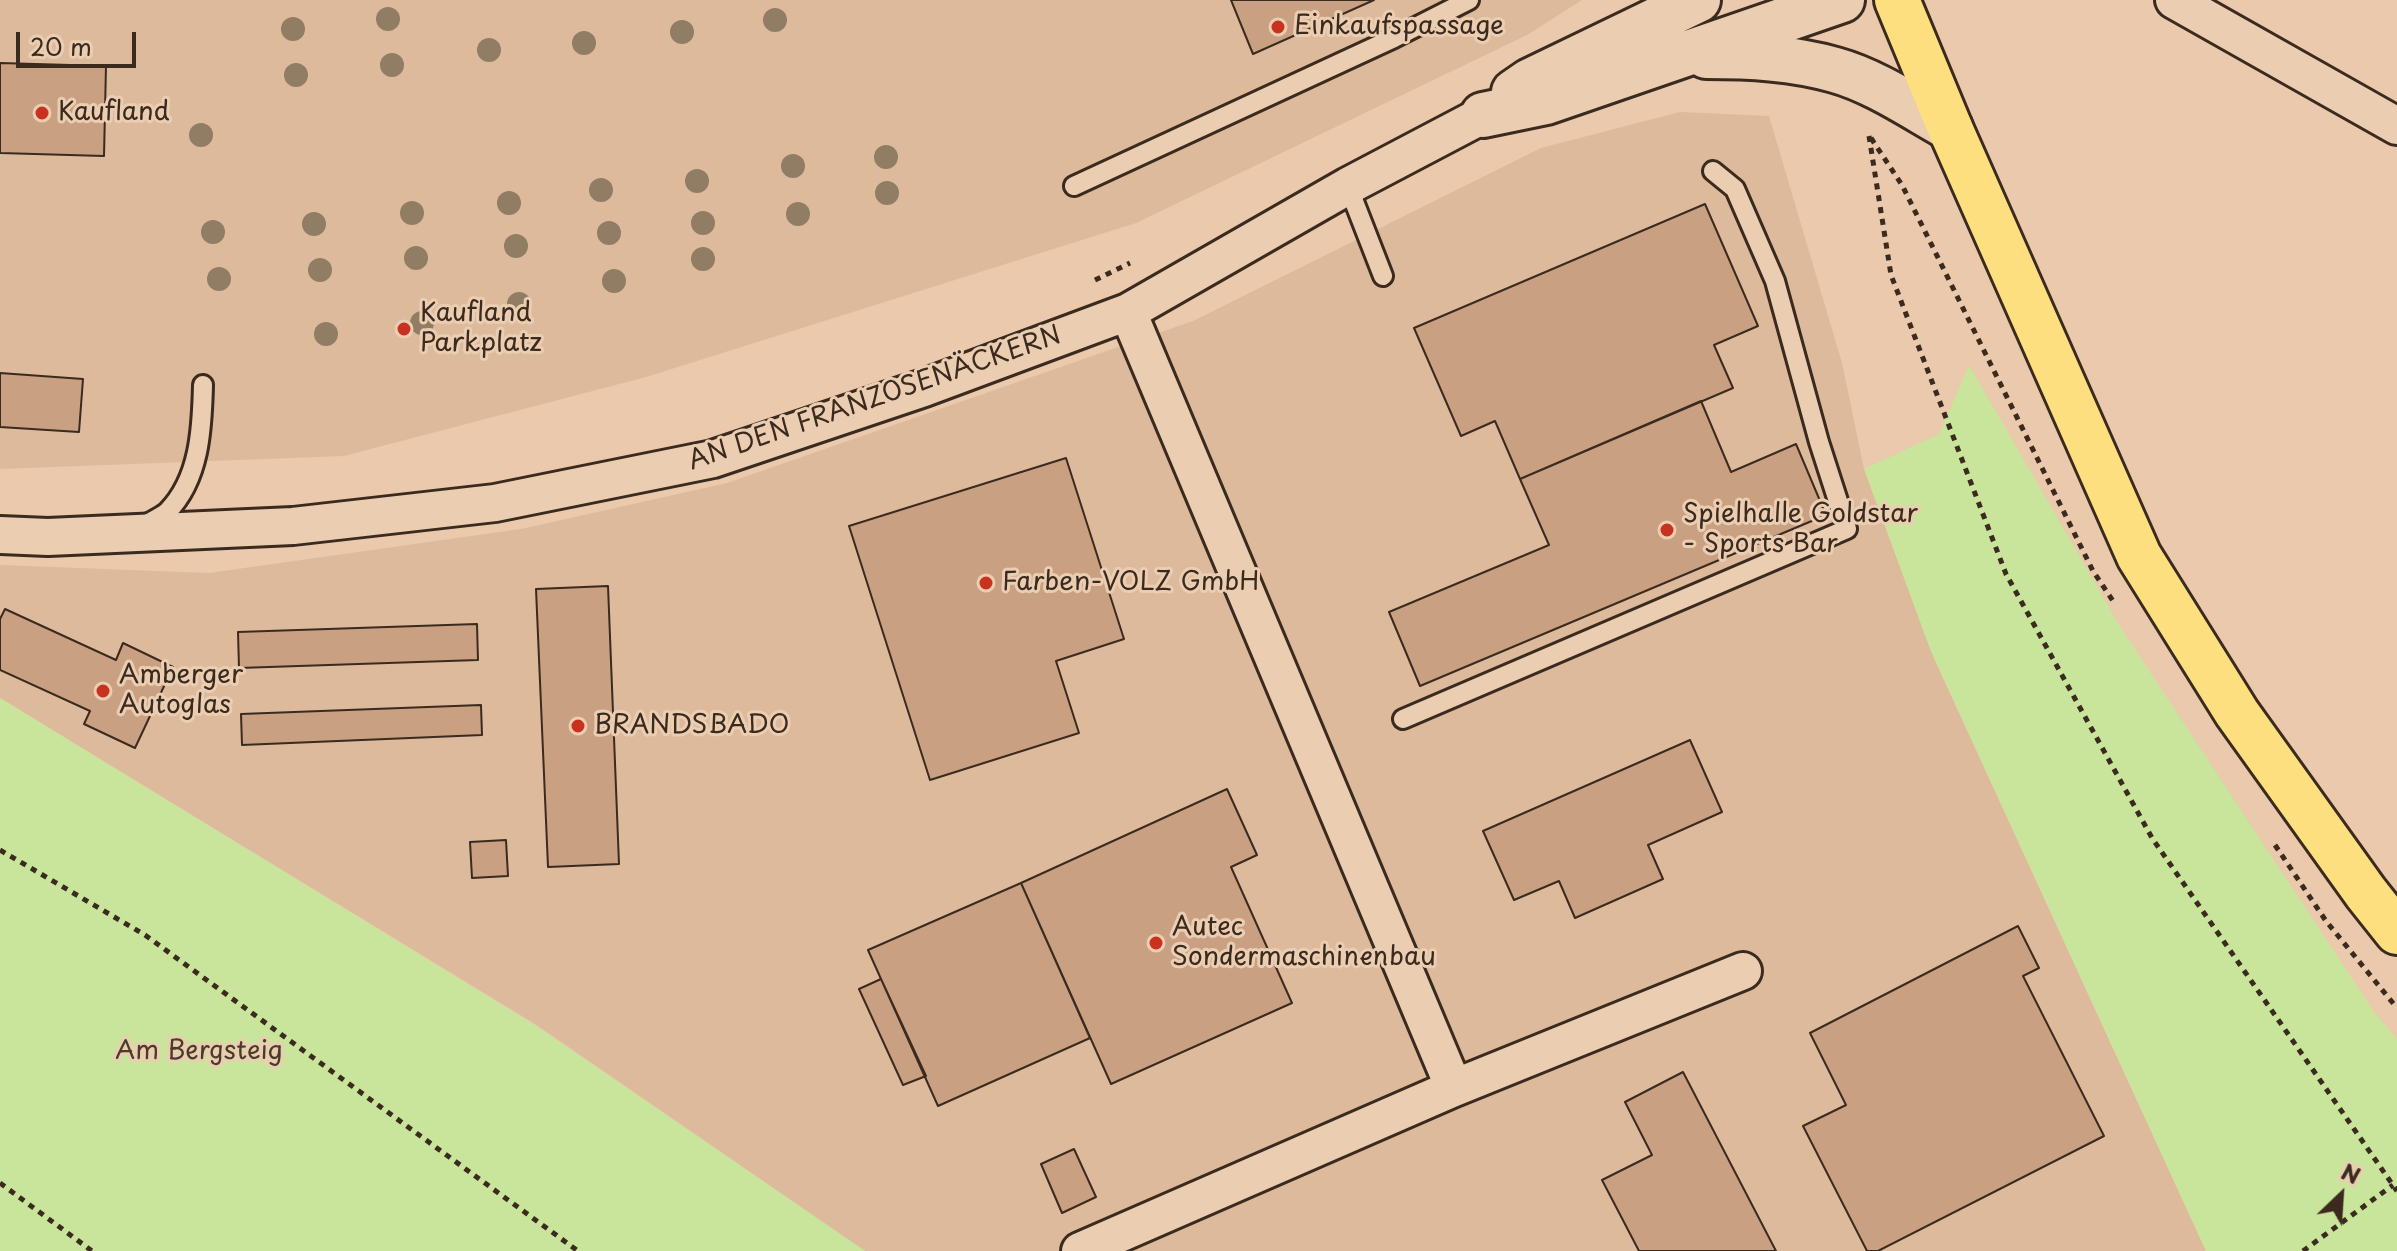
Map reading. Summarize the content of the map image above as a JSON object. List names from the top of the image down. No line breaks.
{"streets":{"street":["AN DEN FRANZOSENÄCKERN"]},"parks":["Am Bergsteig"],"places":["Einkaufspassage","Kaufland","Kaufland Parkplatz","Spielhalle Goldstar - Sports Bar","Farben-VOLZ GmbH","Amberger Autoglas","BRANDSBADO","Autec Sondermaschinenbau"],"scale_bar":"20 m","north":"top right"}
